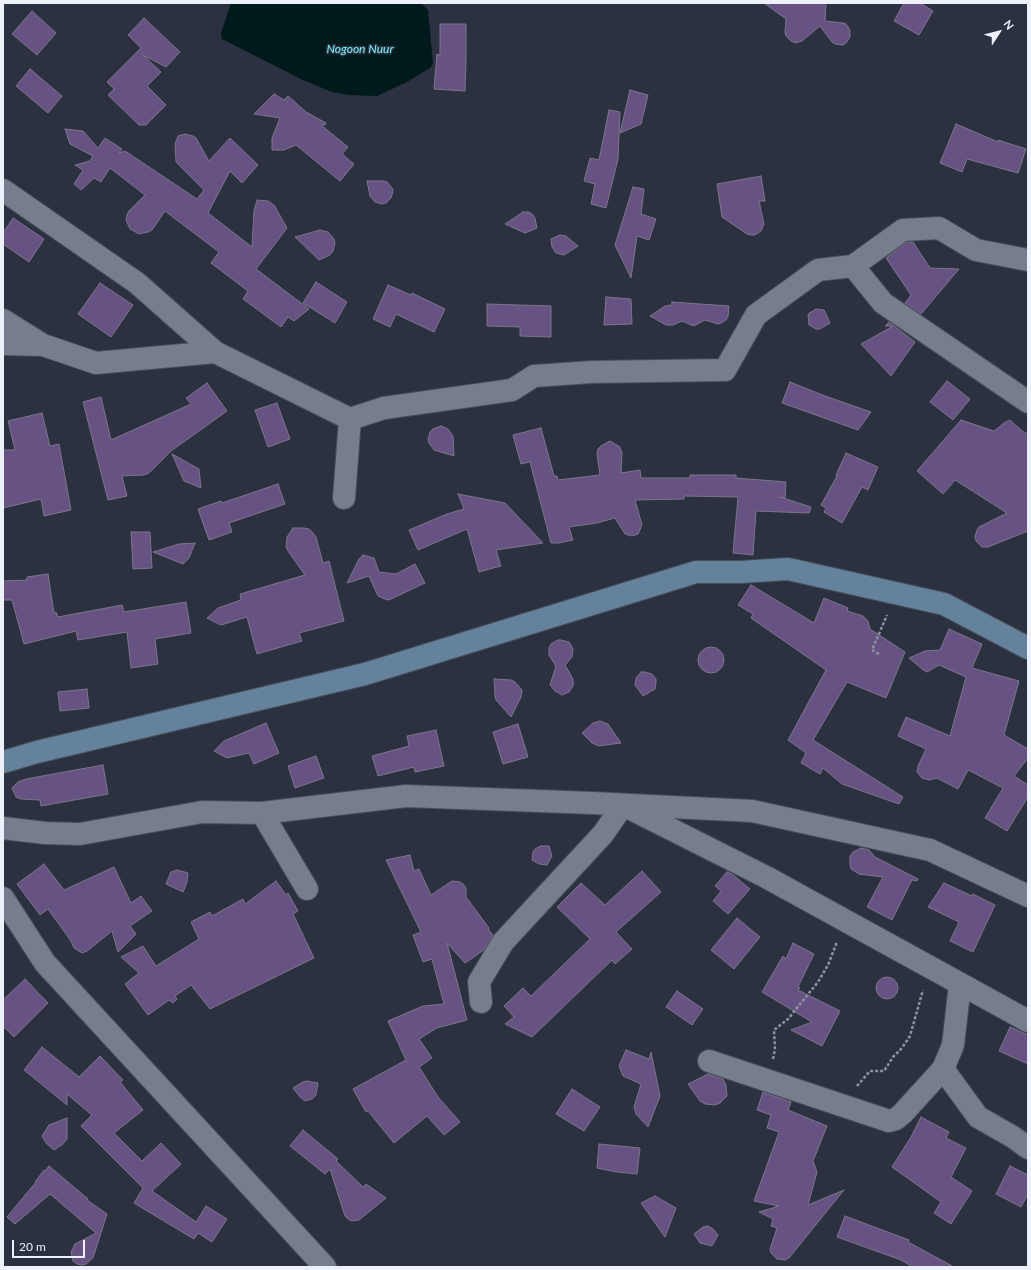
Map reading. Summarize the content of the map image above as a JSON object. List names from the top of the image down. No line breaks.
{"water":["Nogoon Nuur"],"scale_bar":"20 m","north":"top right"}
